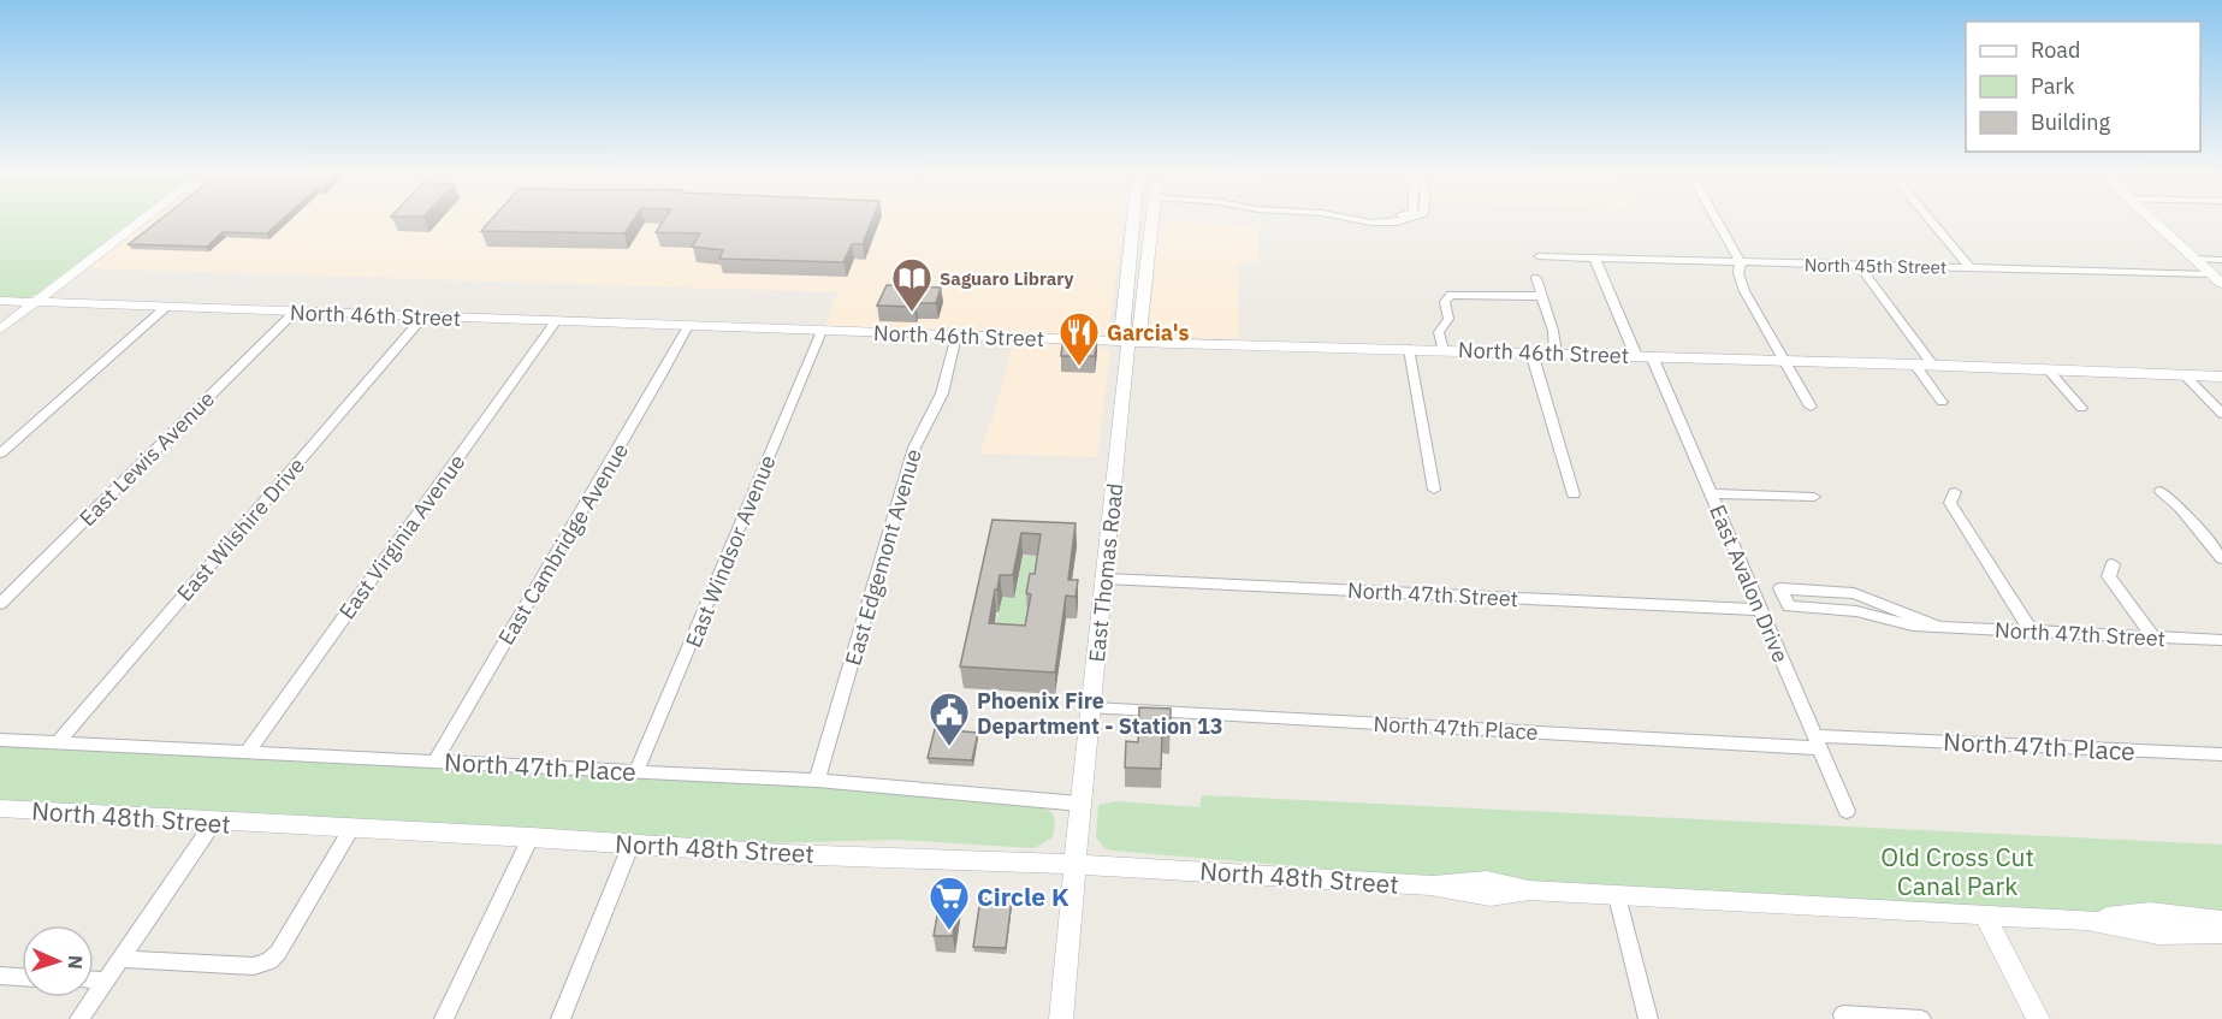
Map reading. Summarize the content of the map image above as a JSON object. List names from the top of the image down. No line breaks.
{"streets":{"street":["North 45th Street","North 46th Street","East Lewis Avenue","East Wilshire Drive","East Virginia Avenue","East Cambridge Avenue","East Windsor Avenue","East Edgemont Avenue","East Thomas Road","East Avalon Drive","North 47th Street","North 47th Place","North 48th Street"]},"crossings":[["North 46th Street","East Lewis Avenue"],["North 46th Street","East Wilshire Drive"],["North 46th Street","East Virginia Avenue"],["North 46th Street","East Cambridge Avenue"],["North 46th Street","East Windsor Avenue"],["North 46th Street","East Edgemont Avenue"],["North 46th Street","East Thomas Road"],["North 46th Street","East Avalon Drive"],["East Wilshire Drive","North 47th Place"],["East Virginia Avenue","North 47th Place"],["East Cambridge Avenue","North 47th Place"],["East Windsor Avenue","North 47th Place"],["East Edgemont Avenue","North 47th Place"],["East Thomas Road","North 47th Street"],["East Thomas Road","North 47th Place"],["East Thomas Road","North 48th Street"],["East Avalon Drive","North 47th Street"],["East Avalon Drive","North 47th Place"]],"parks":["Old Cross Cut Canal Park"],"places":{"library":["Saguaro Library"],"restaurant":["Garcia's"],"public building":["Phoenix Fire Department - Station 13"],"supermarket":["Circle K"]},"legend":["Road","Park","Building"],"north":"right"}
